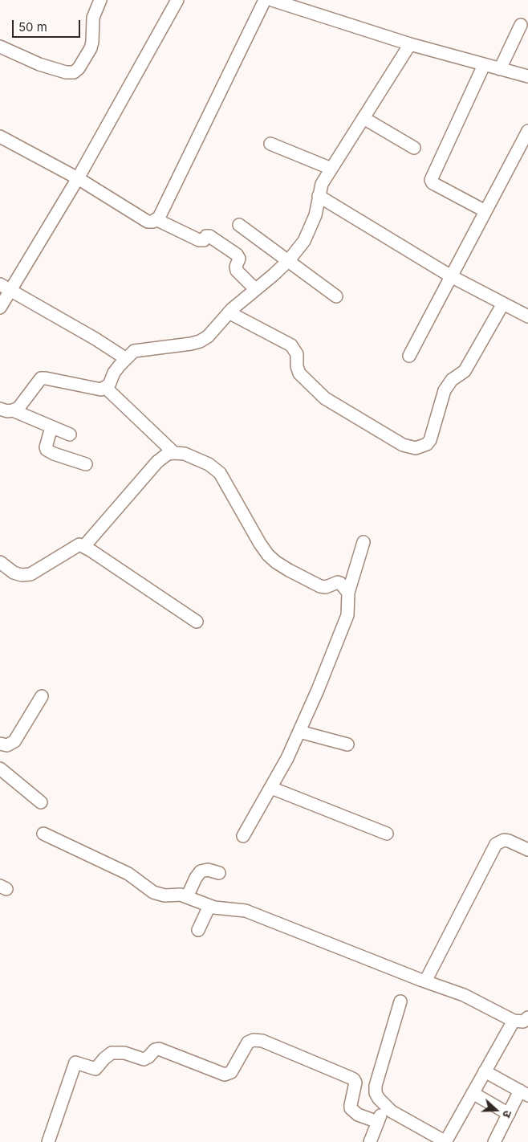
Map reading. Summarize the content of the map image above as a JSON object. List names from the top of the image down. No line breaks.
{"scale_bar":"50 m","north":"right"}
